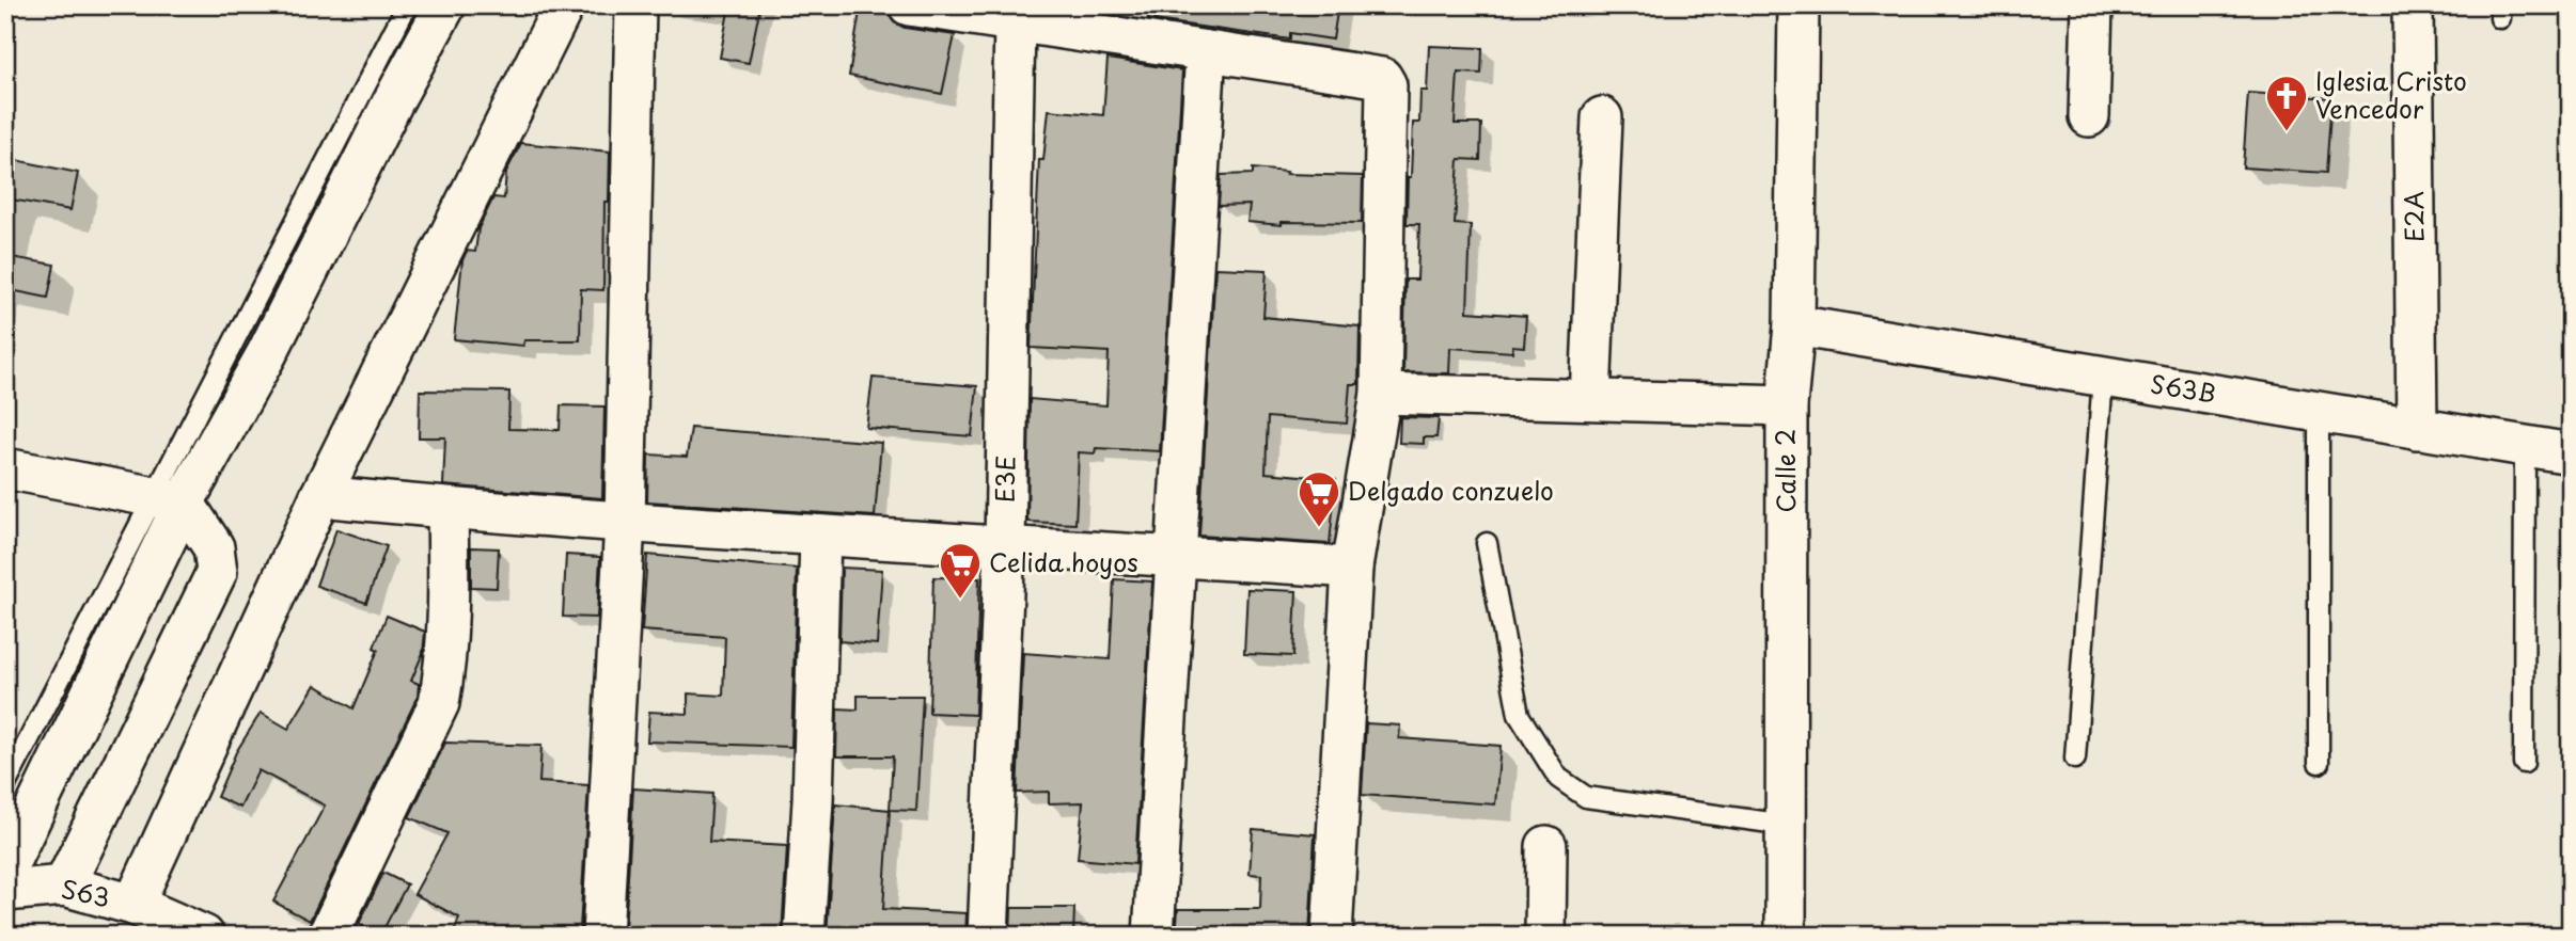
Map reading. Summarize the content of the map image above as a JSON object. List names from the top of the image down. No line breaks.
{"streets":{"street":["E2A","S63B","Calle 2","E3E","S63"]},"crossings":[["E2A","S63B"],["S63B","Calle 2"]],"places":{"church":["Iglesia Cristo Vencedor"],"supermarket":["Delgado conzuelo","Celida hoyos"]}}
